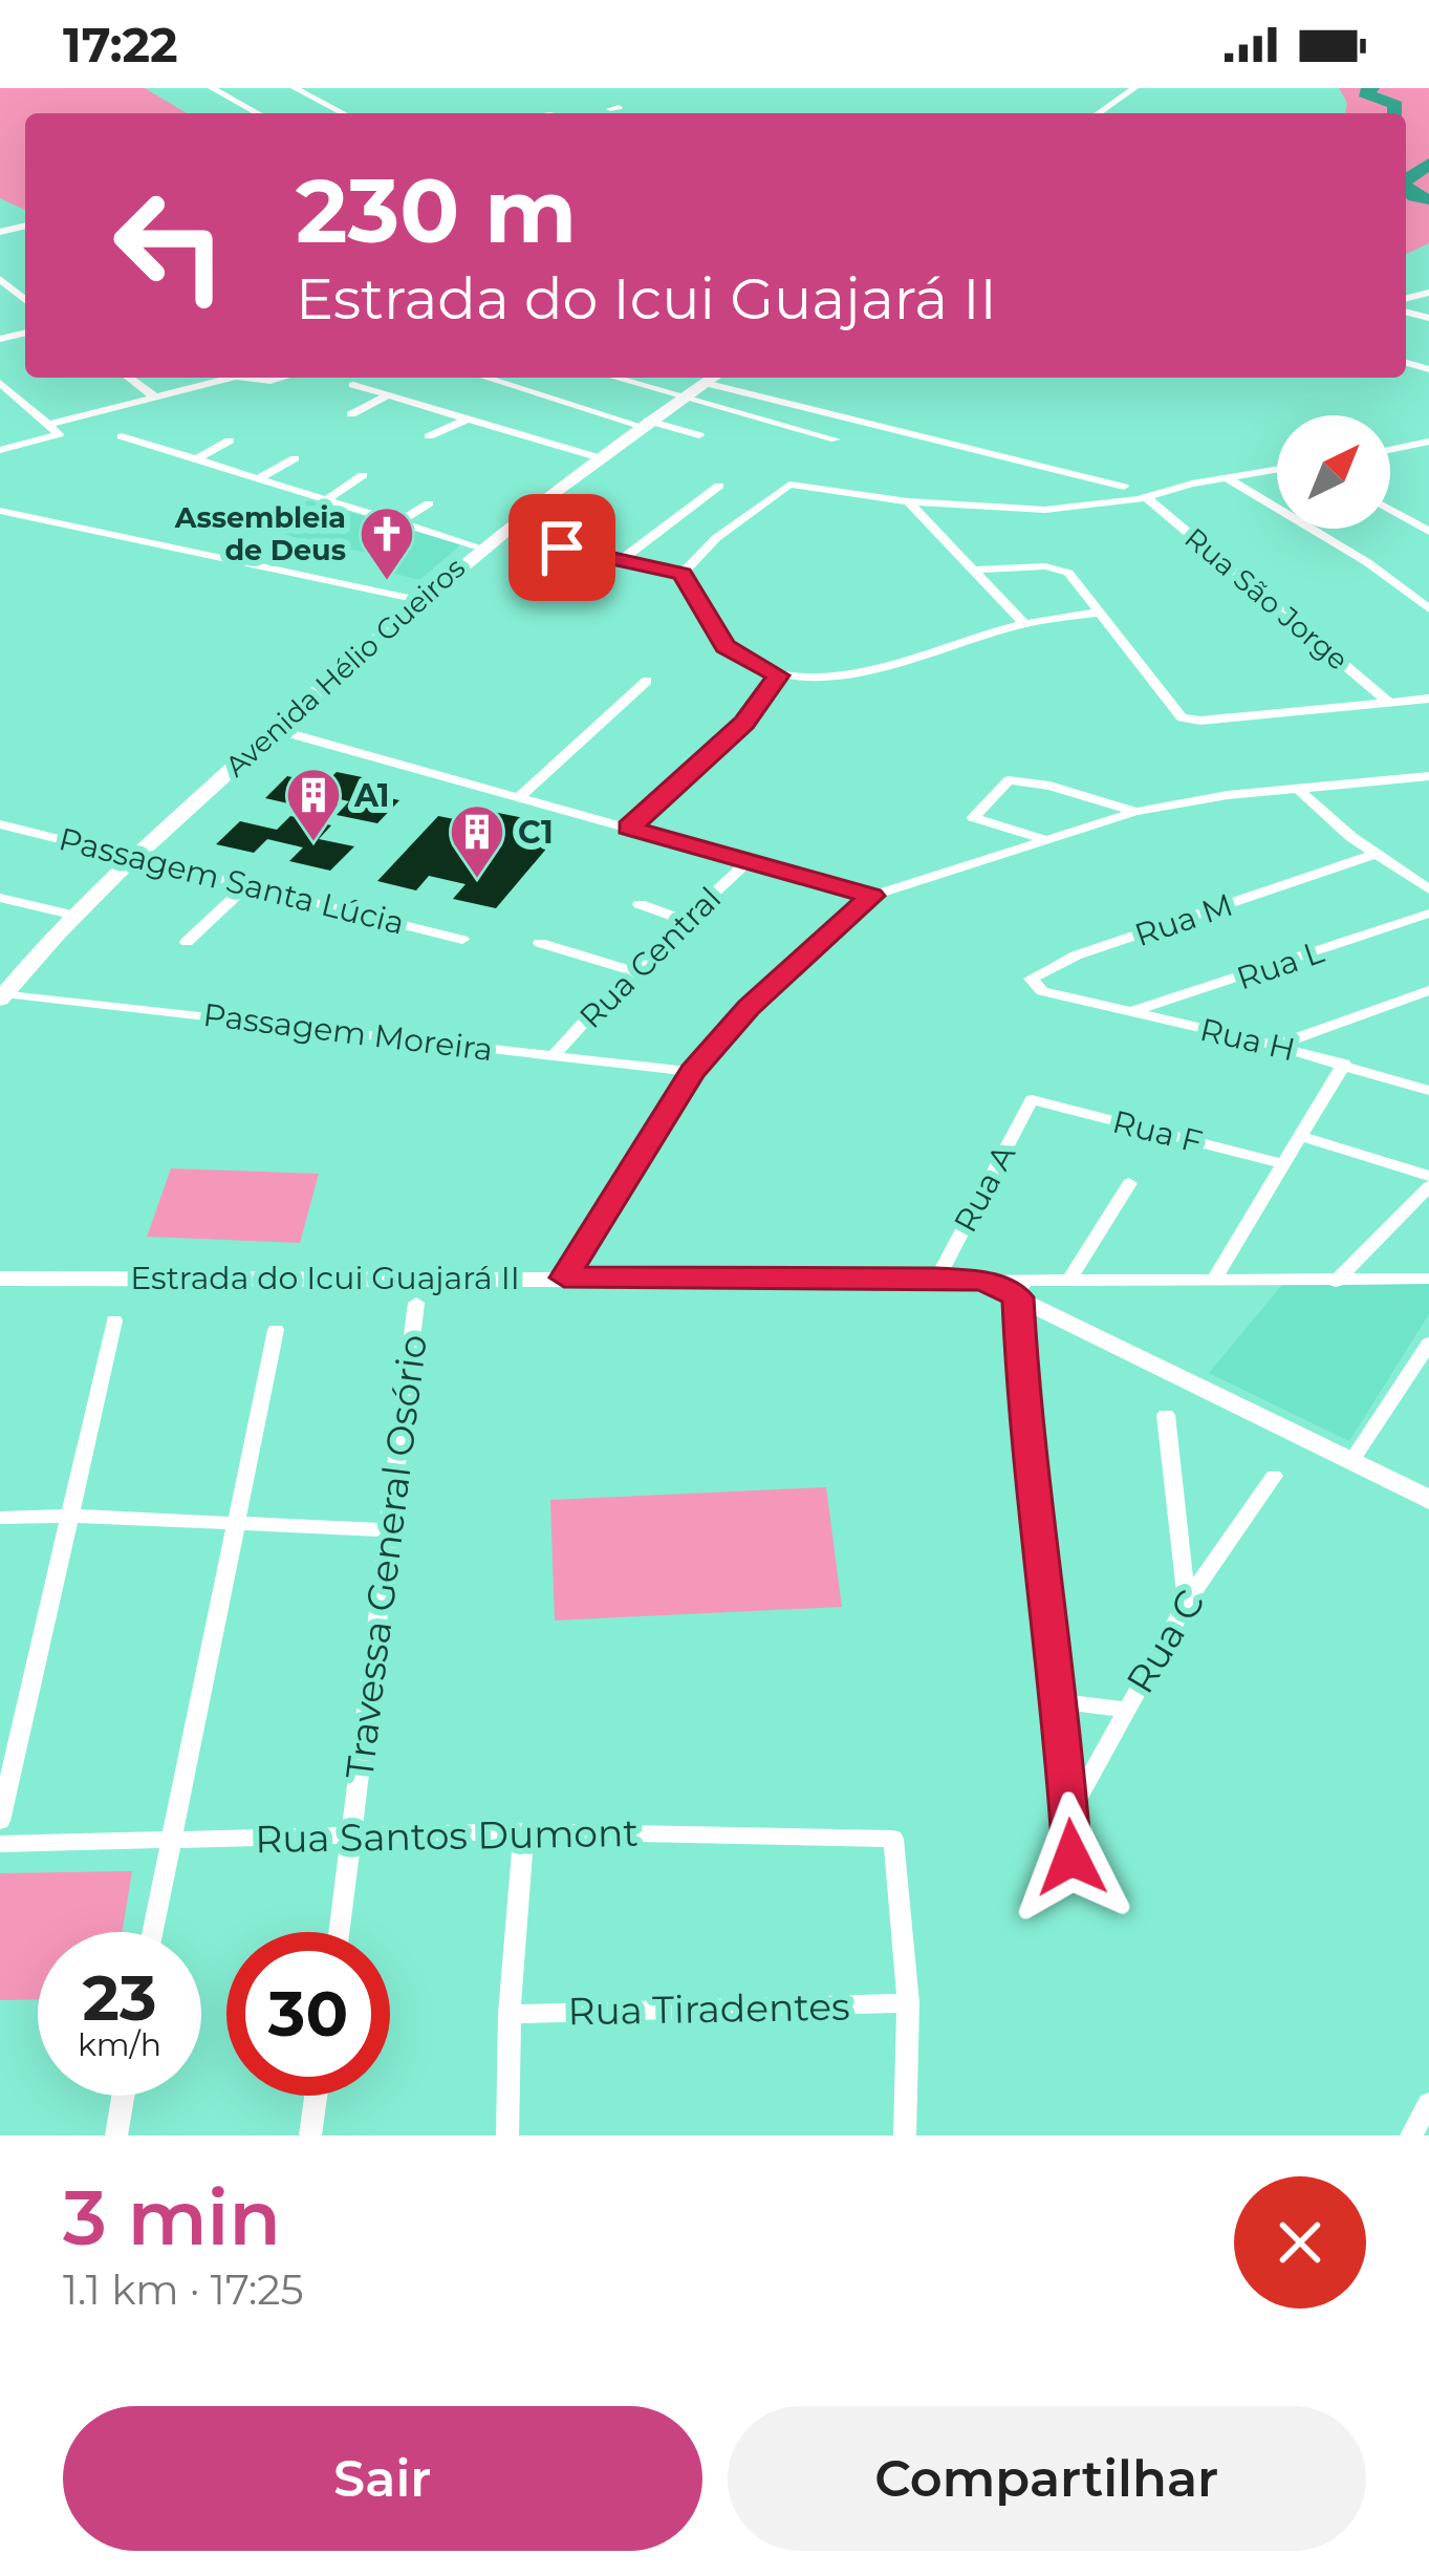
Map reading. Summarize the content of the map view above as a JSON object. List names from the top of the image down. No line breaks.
{"streets":{"main road":["Avenida Hélio Gueiros","Estrada do Icui Guajará II"],"street":["Rua São Jorge","Passagem Santa Lúcia","Rua M","Rua Central","Rua L","Passagem Moreira","Rua H","Rua F","Rua A","Travessa General Osório","Rua C","Rua Santos Dumont","Rua Tiradentes"]},"crossings":[["Avenida Hélio Gueiros","Passagem Santa Lúcia"],["Avenida Hélio Gueiros","Passagem Moreira"],["Rua M","Rua H"],["Rua Central","Passagem Moreira"],["Rua L","Rua H"],["Rua F","Rua A"],["Rua A","Estrada do Icui Guajará II"],["Travessa General Osório","Rua Santos Dumont"],["Rua Santos Dumont","Rua Tiradentes"]],"places":{"church":["Assembleia de Deus"],"building":["A1","C1"]},"north":"top right","page":{"status":"17:22","turn":["230 m","Estrada do Icui Guajará II"],"speed":"23 km/h","limit":"30","heading":["3 min","1.1 km · 17:25"],"buttons":["Sair","Compartilhar"]}}
